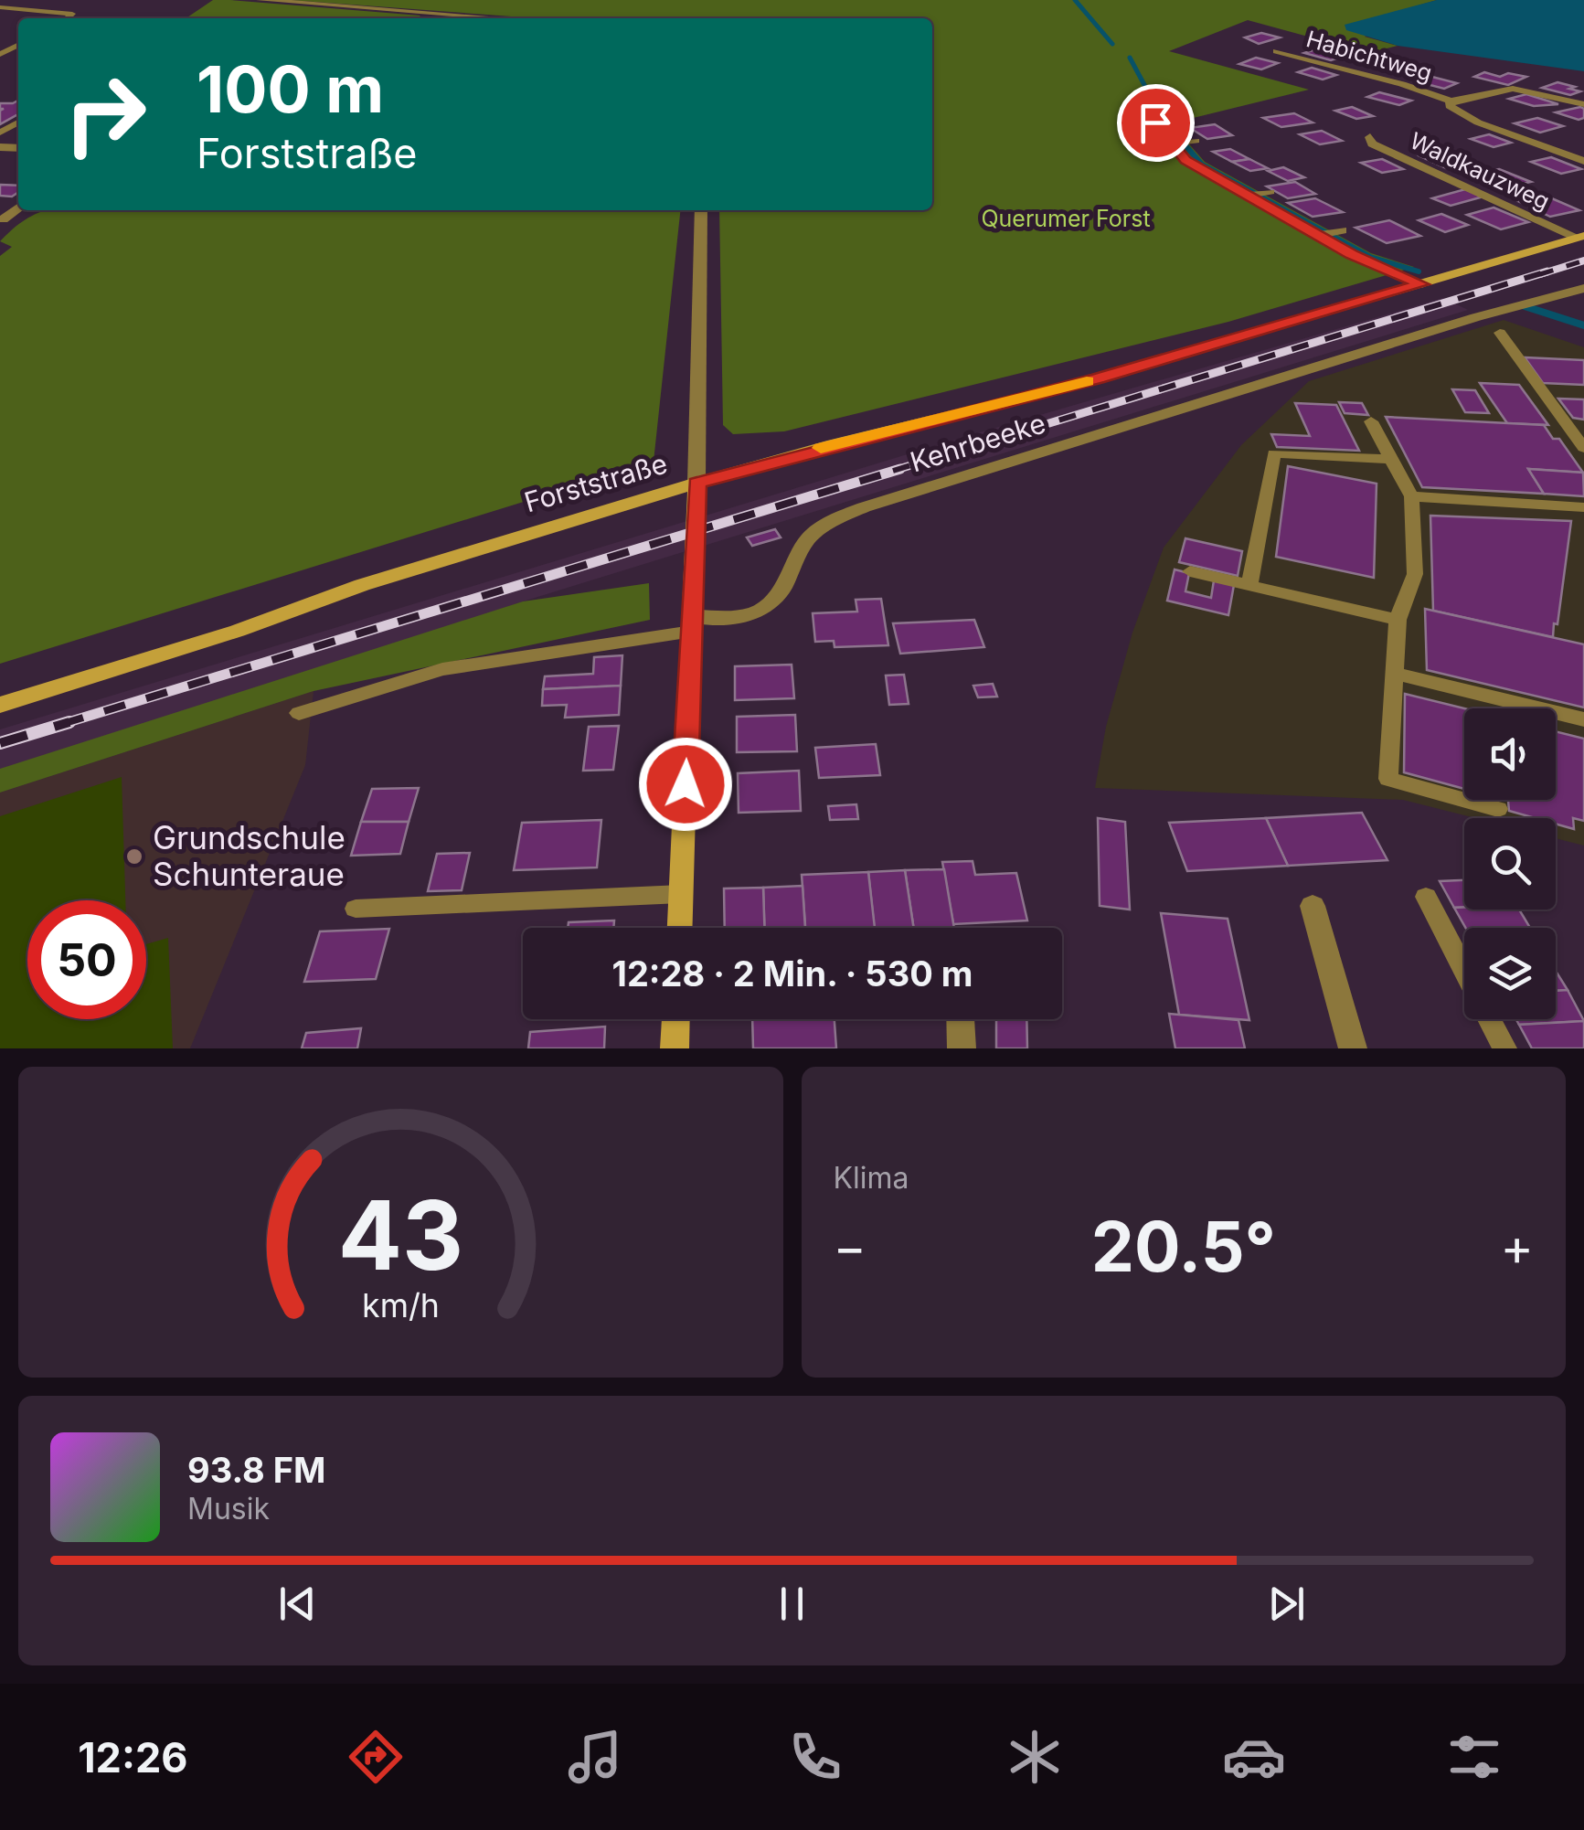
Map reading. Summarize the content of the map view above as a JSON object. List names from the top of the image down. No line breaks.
{"streets":{"main road":["Forststraße"],"street":["Habichtweg","Waldkauzweg","Kehrbeeke"]},"crossings":[["Waldkauzweg","Forststraße"]],"parks":["Querumer Forst"],"places":["Grundschule Schunteraue"],"page":{"turn":["100 m","Forststraße"],"limit":"50","trip":"12:28 · 2 Min. · 530 m","tile":"Klima","heat":["−","20.5°","+"],"song":["93.8 FM","Musik"],"tabs":"12:26","gauge":["43","km/h"]}}
